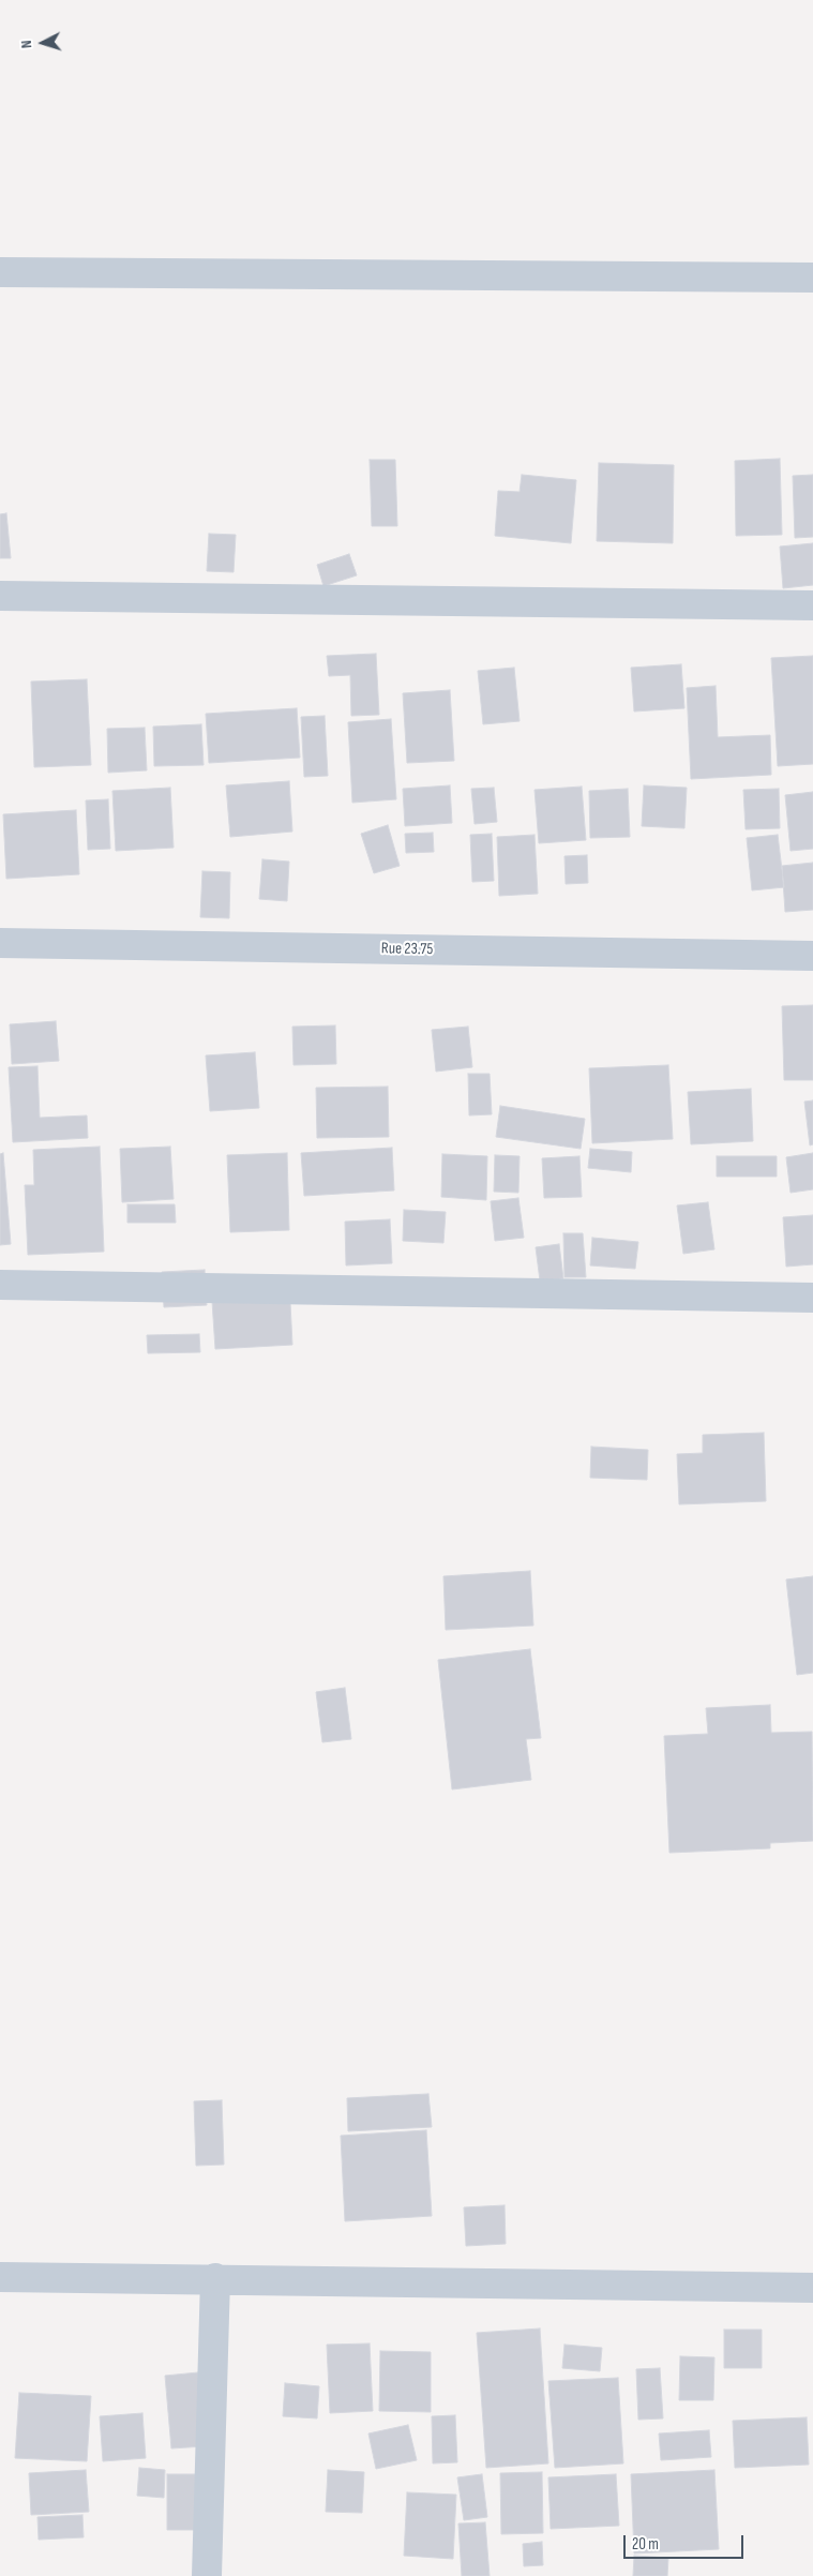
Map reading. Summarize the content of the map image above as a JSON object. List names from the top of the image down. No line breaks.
{"streets":{"street":["Rue 23.75"]},"scale_bar":"20 m","north":"left"}
